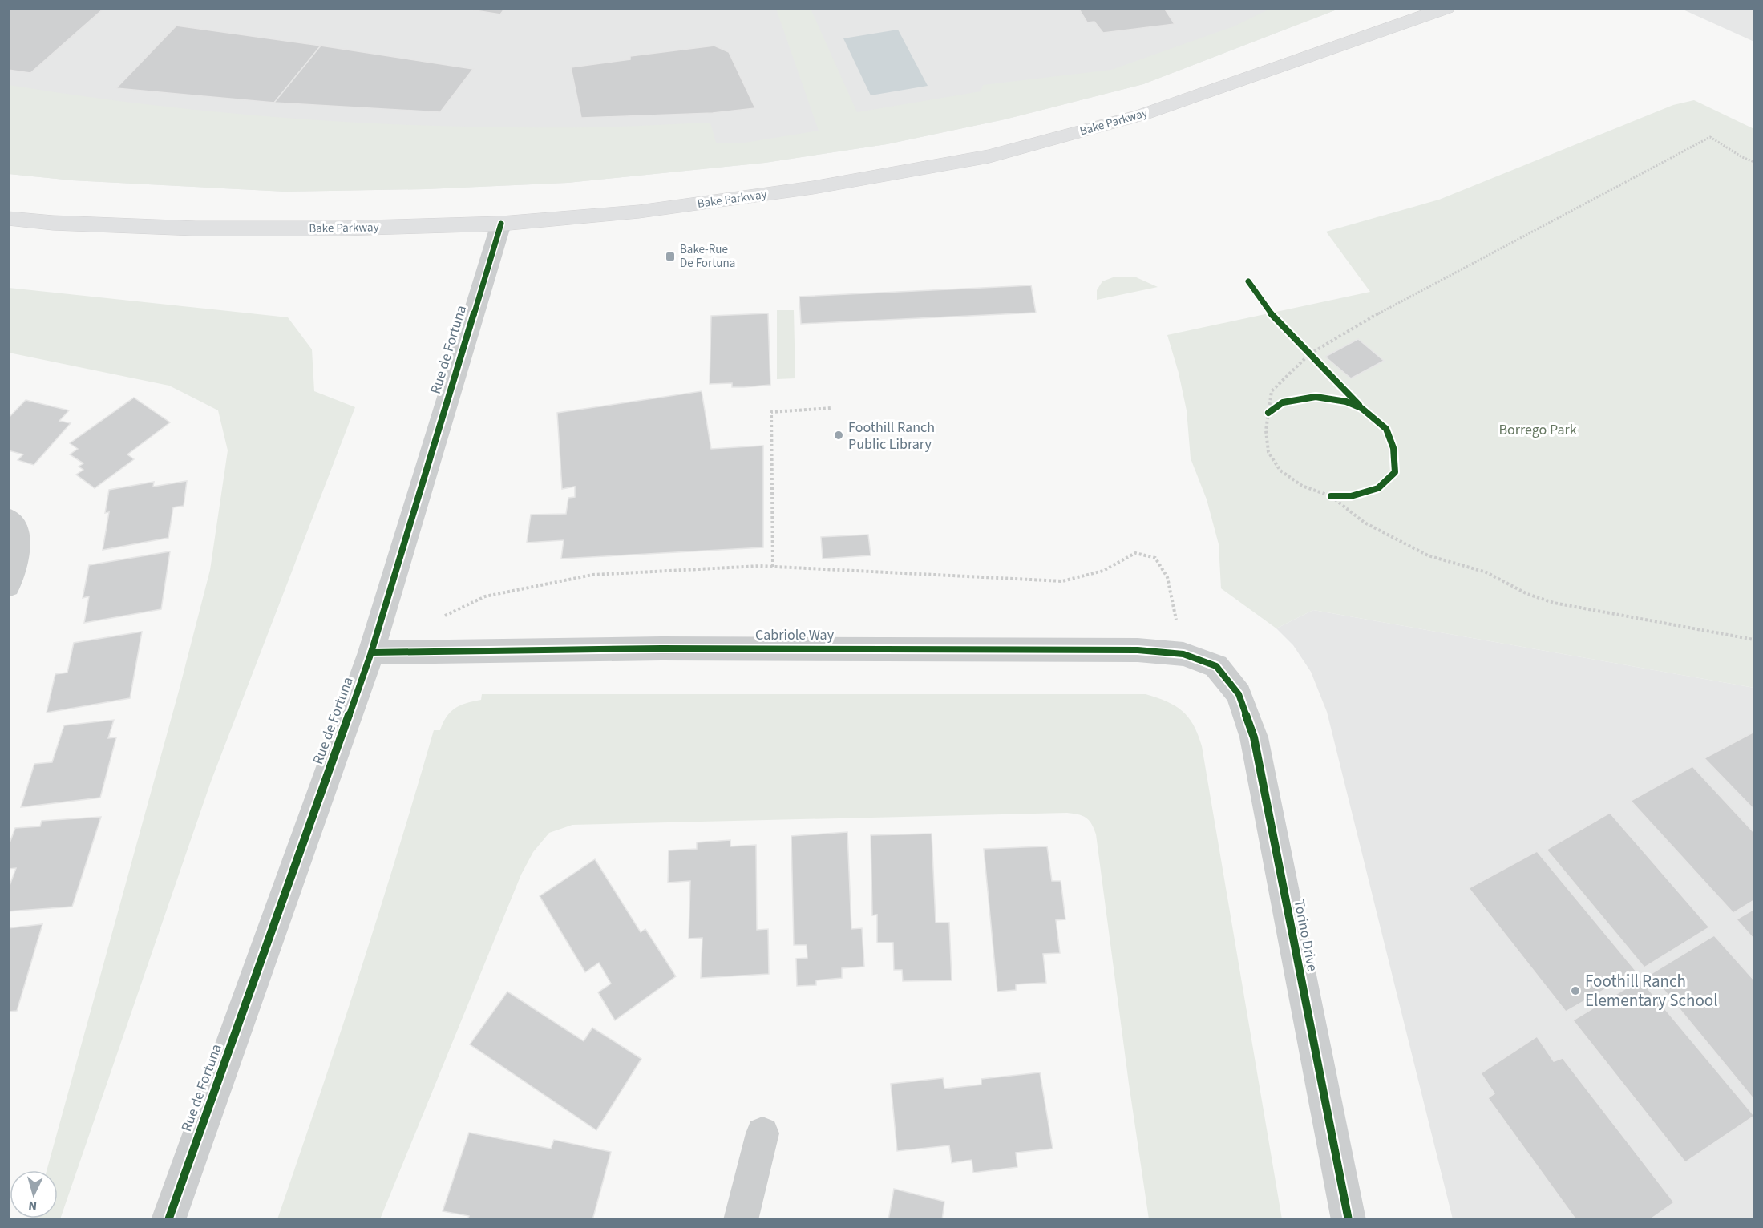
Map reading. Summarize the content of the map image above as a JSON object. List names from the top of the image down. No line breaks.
{"streets":{"main road":["Bake Parkway"],"street":["Rue de Fortuna","Cabriole Way","Torino Drive"]},"crossings":[["Bake Parkway","Rue de Fortuna"],["Rue de Fortuna","Cabriole Way"],["Cabriole Way","Torino Drive"]],"parks":["Borrego Park"],"places":{"transit":["Bake-Rue De Fortuna"],"other":["Foothill Ranch Public Library","Foothill Ranch Elementary School"]},"north":"bottom"}
